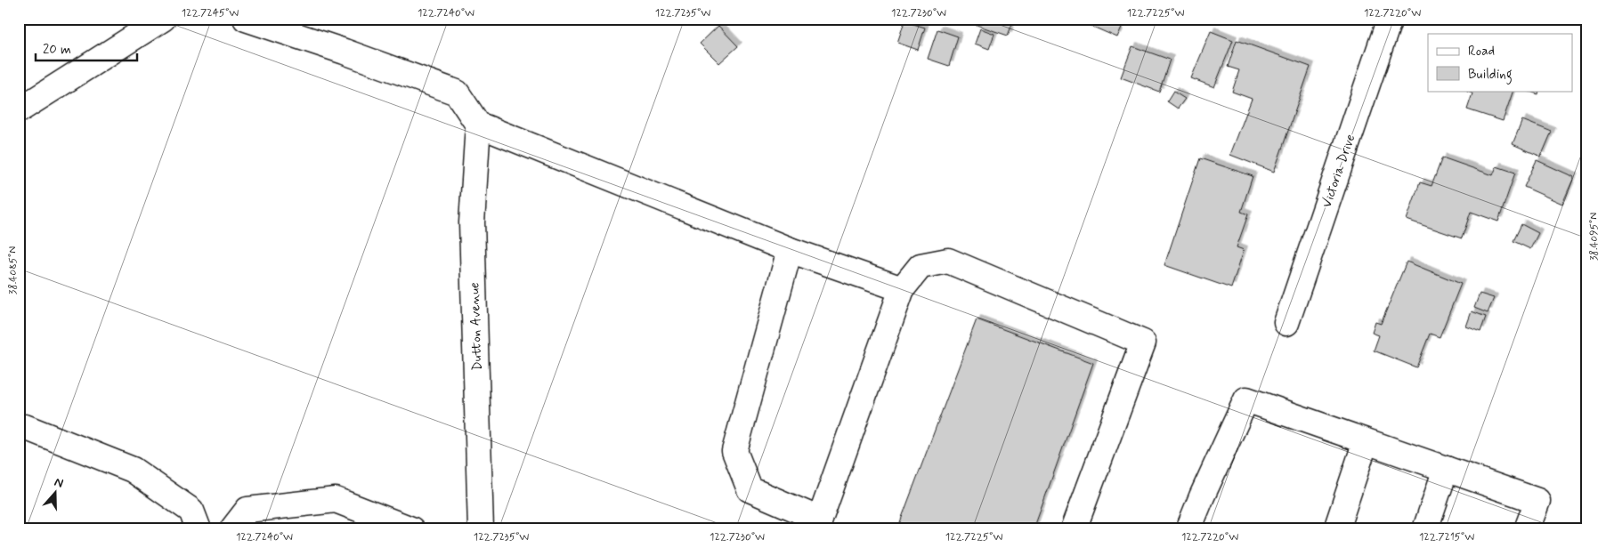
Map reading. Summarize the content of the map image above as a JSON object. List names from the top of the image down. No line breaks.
{"streets":{"street":["Victoria Drive","Dutton Avenue"]},"legend":["Road","Building"],"scale_bar":"20 m","north":"top","coordinates":["122.7245°W","122.7240°W","122.7235°W","122.7230°W","122.7225°W","122.7220°W","38.4095°N","38.4085°N","122.7215°W"]}
